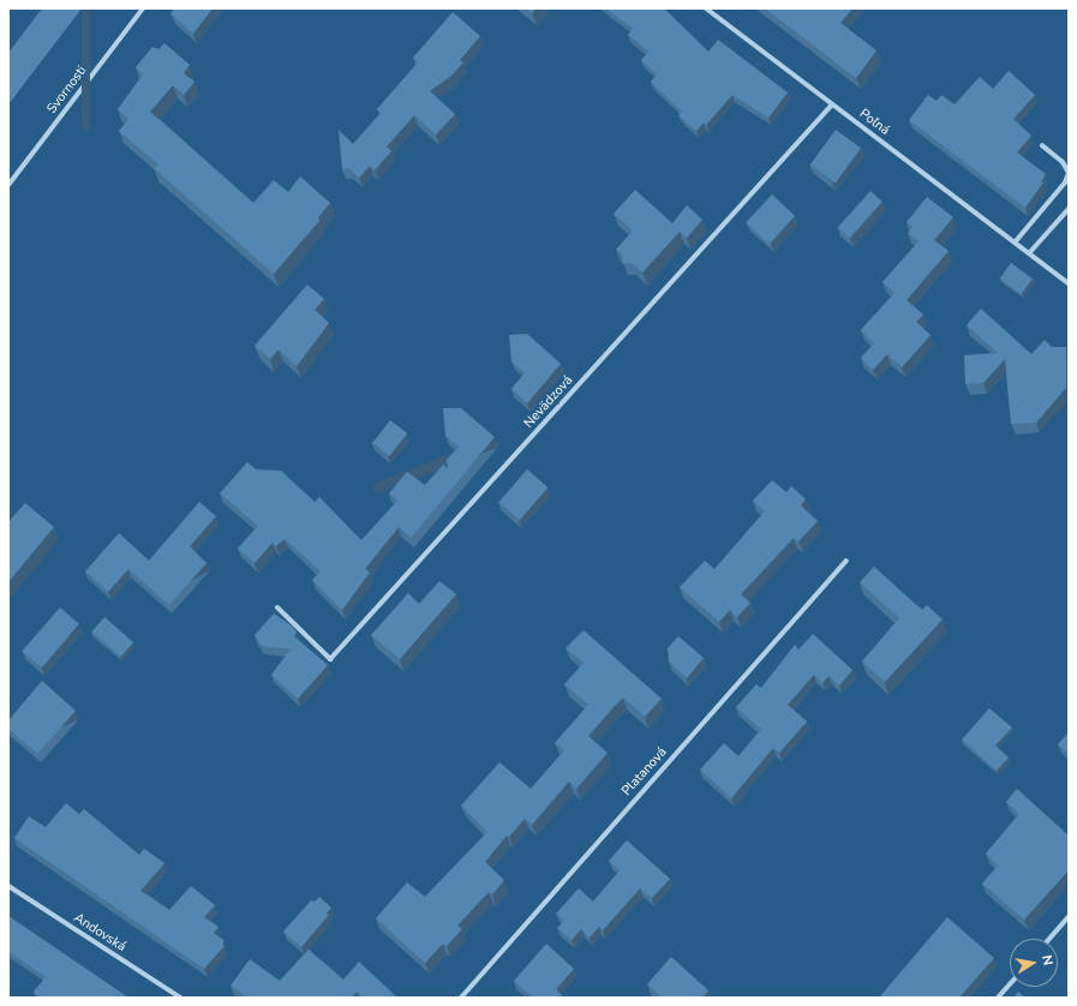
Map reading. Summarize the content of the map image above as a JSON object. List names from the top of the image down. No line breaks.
{"streets":{"street":["Svornosti","Poľná","Nevädzová","Platanová","Andovská"]},"crossings":[["Poľná","Nevädzová"]],"north":"right"}
